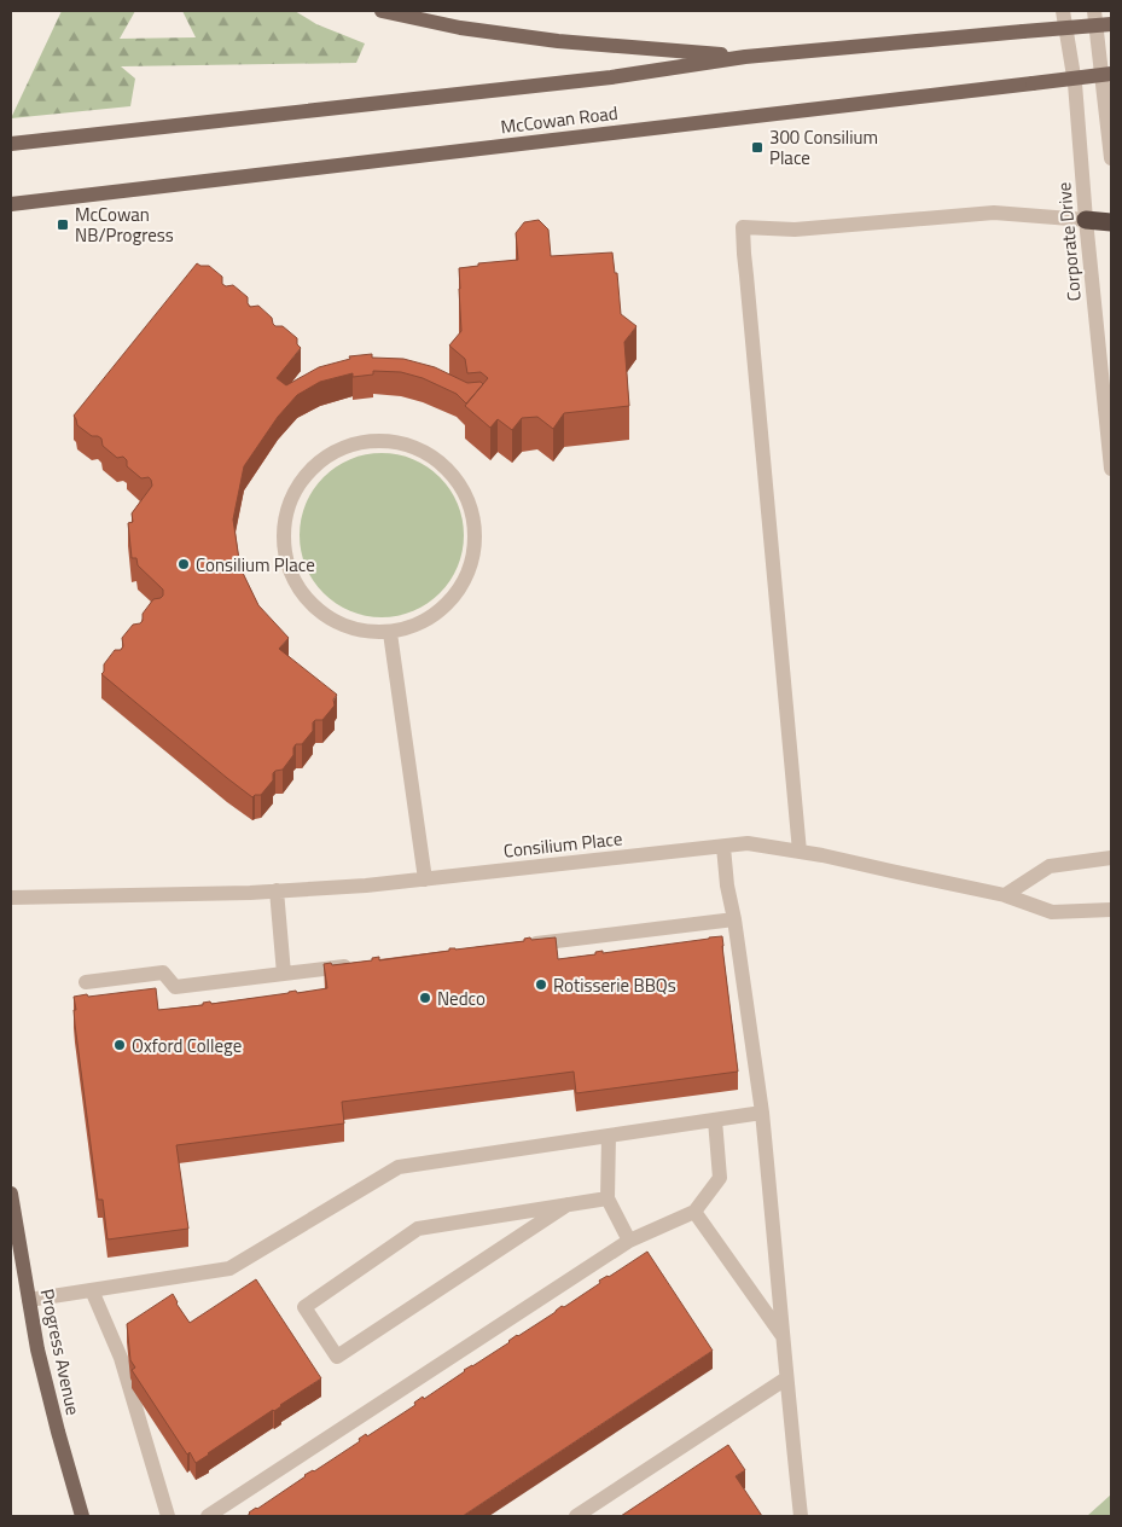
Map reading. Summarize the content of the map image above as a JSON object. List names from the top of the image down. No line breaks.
{"streets":{"main road":["McCowan Road","Progress Avenue"],"street":["Corporate Drive","Consilium Place"]},"places":{"transit":["300 Consilium Place","McCowan NB/Progress"],"other":["Consilium Place","Rotisserie BBQs","Nedco","Oxford College"]}}
